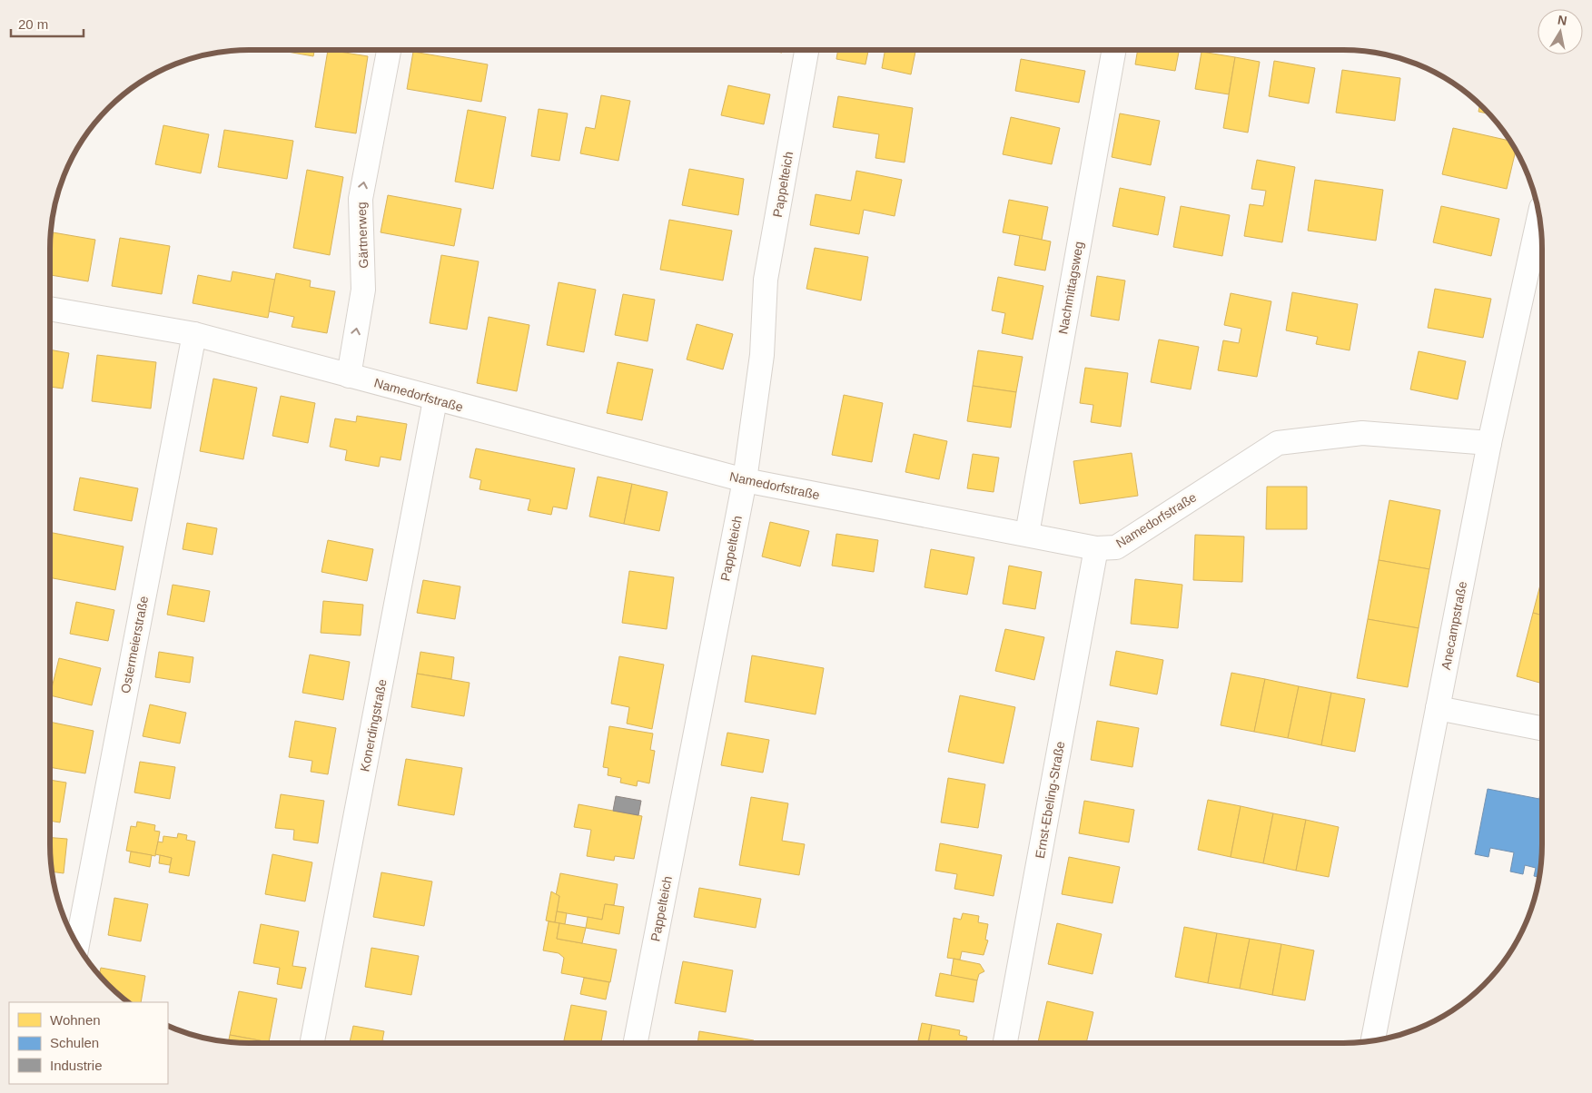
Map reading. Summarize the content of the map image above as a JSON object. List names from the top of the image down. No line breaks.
{"streets":{"street":["Pappelteich","Gärtnerweg","Nachmittagsweg","Namedorfstraße","Anecampstraße","Ostermeierstraße","Konerdingstraße","Ernst-Ebeling-Straße"]},"crossings":[["Pappelteich","Namedorfstraße"],["Gärtnerweg","Namedorfstraße"],["Nachmittagsweg","Namedorfstraße"],["Namedorfstraße","Anecampstraße"],["Namedorfstraße","Ostermeierstraße"],["Namedorfstraße","Konerdingstraße"],["Namedorfstraße","Ernst-Ebeling-Straße"]],"one_way":["Gärtnerweg"],"legend":["Wohnen","Schulen","Industrie"],"scale_bar":"20 m","north":"top"}
